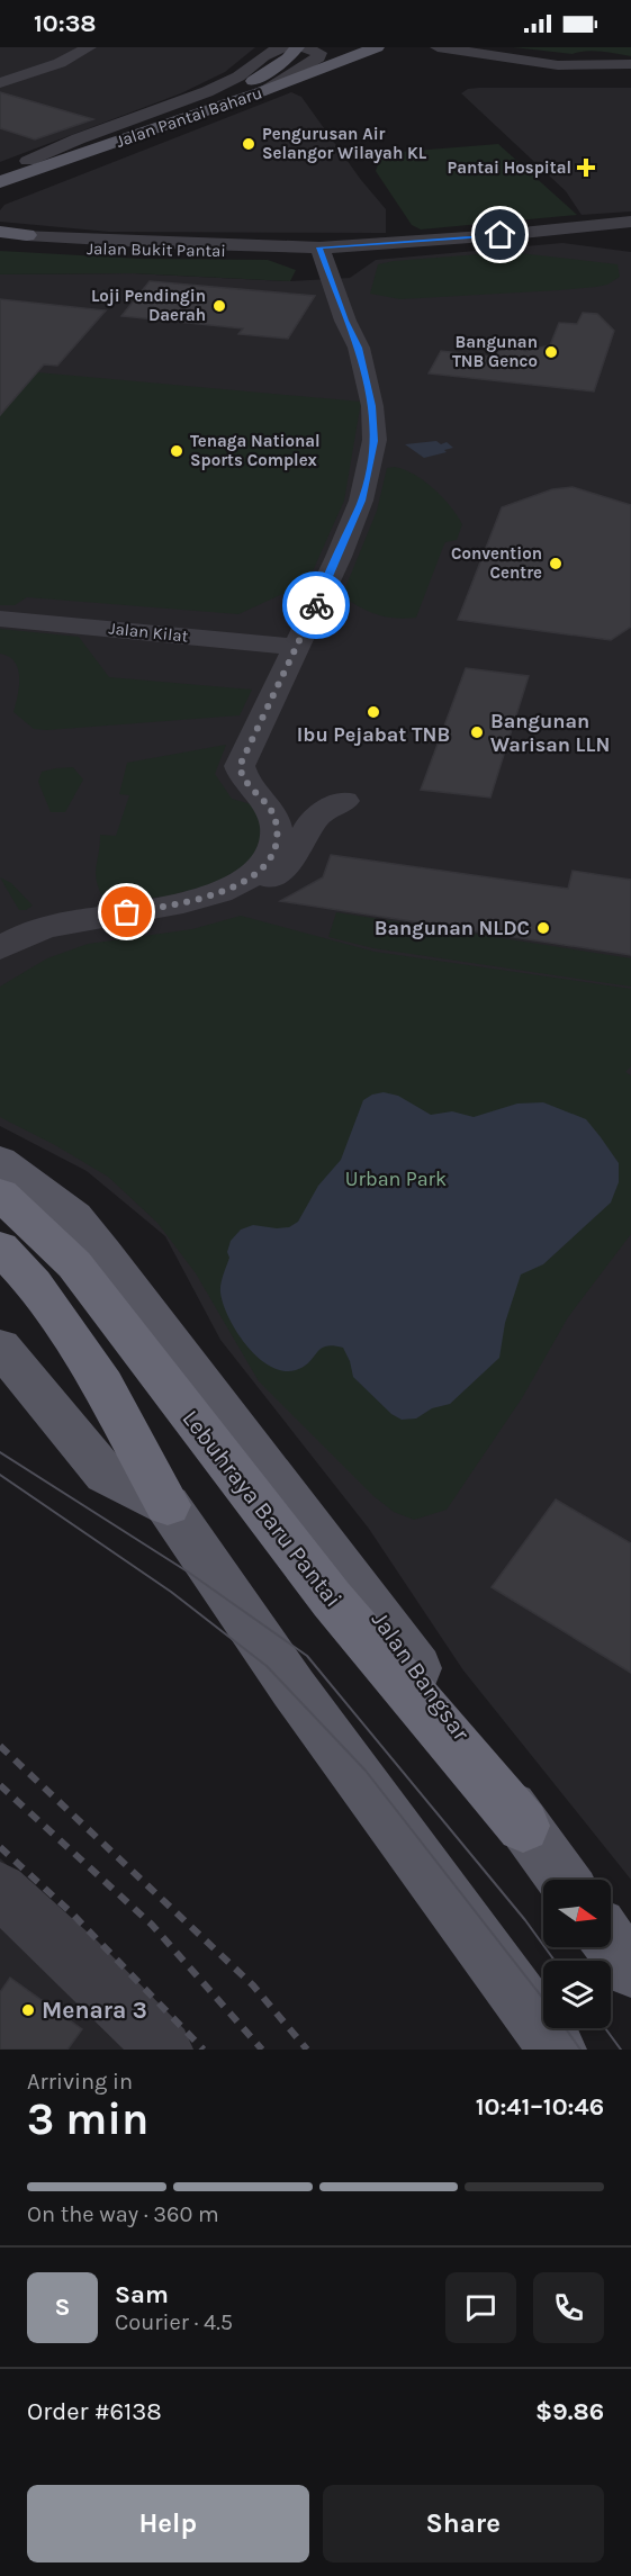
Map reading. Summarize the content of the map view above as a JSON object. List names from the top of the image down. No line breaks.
{"streets":{"highway":["Lebuhraya Baru Pantai"],"main road":["Jalan Pantai Baharu","Jalan Bangsar"],"street":["Jalan Bukit Pantai","Jalan Kilat"]},"crossings":[["Lebuhraya Baru Pantai","Jalan Bangsar"]],"parks":["Urban Park"],"places":{"other":["Pengurusan Air Selangor Wilayah KL","Loji Pendingin Daerah","Bangunan TNB Genco","Tenaga National Sports Complex","Convention Centre","Ibu Pejabat TNB","Bangunan Warisan LLN","Bangunan NLDC","Menara 3"],"health":["Pantai Hospital"]},"north":"right","page":{"status":"10:38","heading":["3 min","Arriving in","10:41–10:46"],"panel":["Sam","Courier · 4.5","Order #6138","$9.86"],"bar":"On the way · 360 m","round":"S","buttons":["Help","Share"]}}
